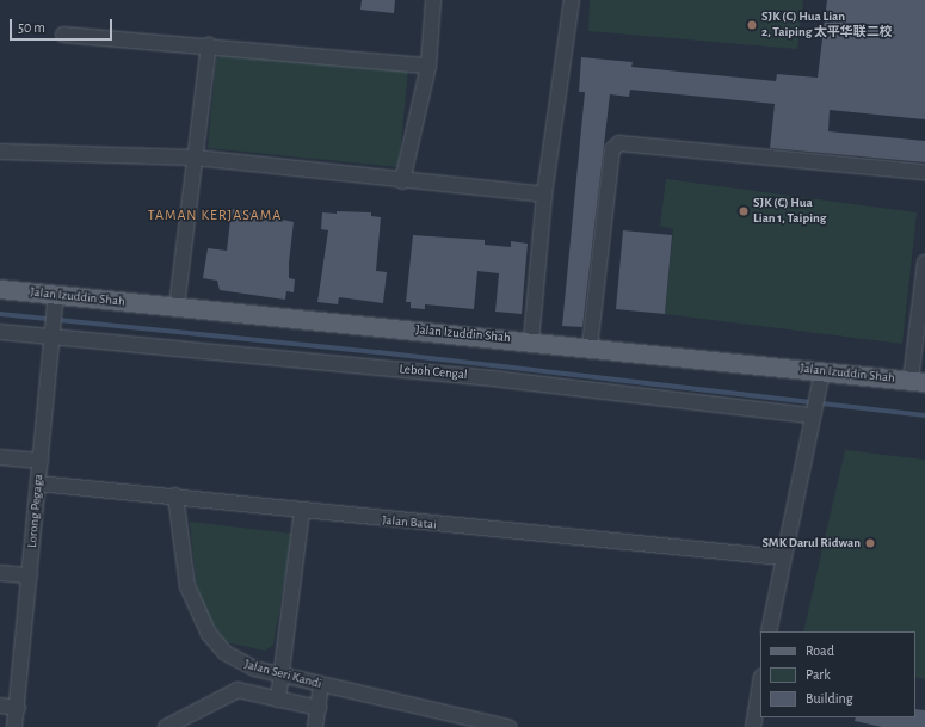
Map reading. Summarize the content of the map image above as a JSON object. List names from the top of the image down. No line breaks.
{"streets":{"main road":["Jalan Izuddin Shah"],"street":["Leboh Cengal","Lorong Pegaga","Jalan Batai","Jalan Seri Kandi"]},"crossings":[["Jalan Izuddin Shah","Lorong Pegaga"],["Leboh Cengal","Lorong Pegaga"],["Lorong Pegaga","Jalan Batai"],["Jalan Batai","Jalan Seri Kandi"]],"districts":["TAMAN KERJASAMA"],"places":["SJK (C) Hua Lian 2, Taiping 太平华联二校","SJK (C) Hua Lian 1, Taiping","SMK Darul Ridwan"],"legend":["Road","Park","Building"],"scale_bar":"50 m"}
